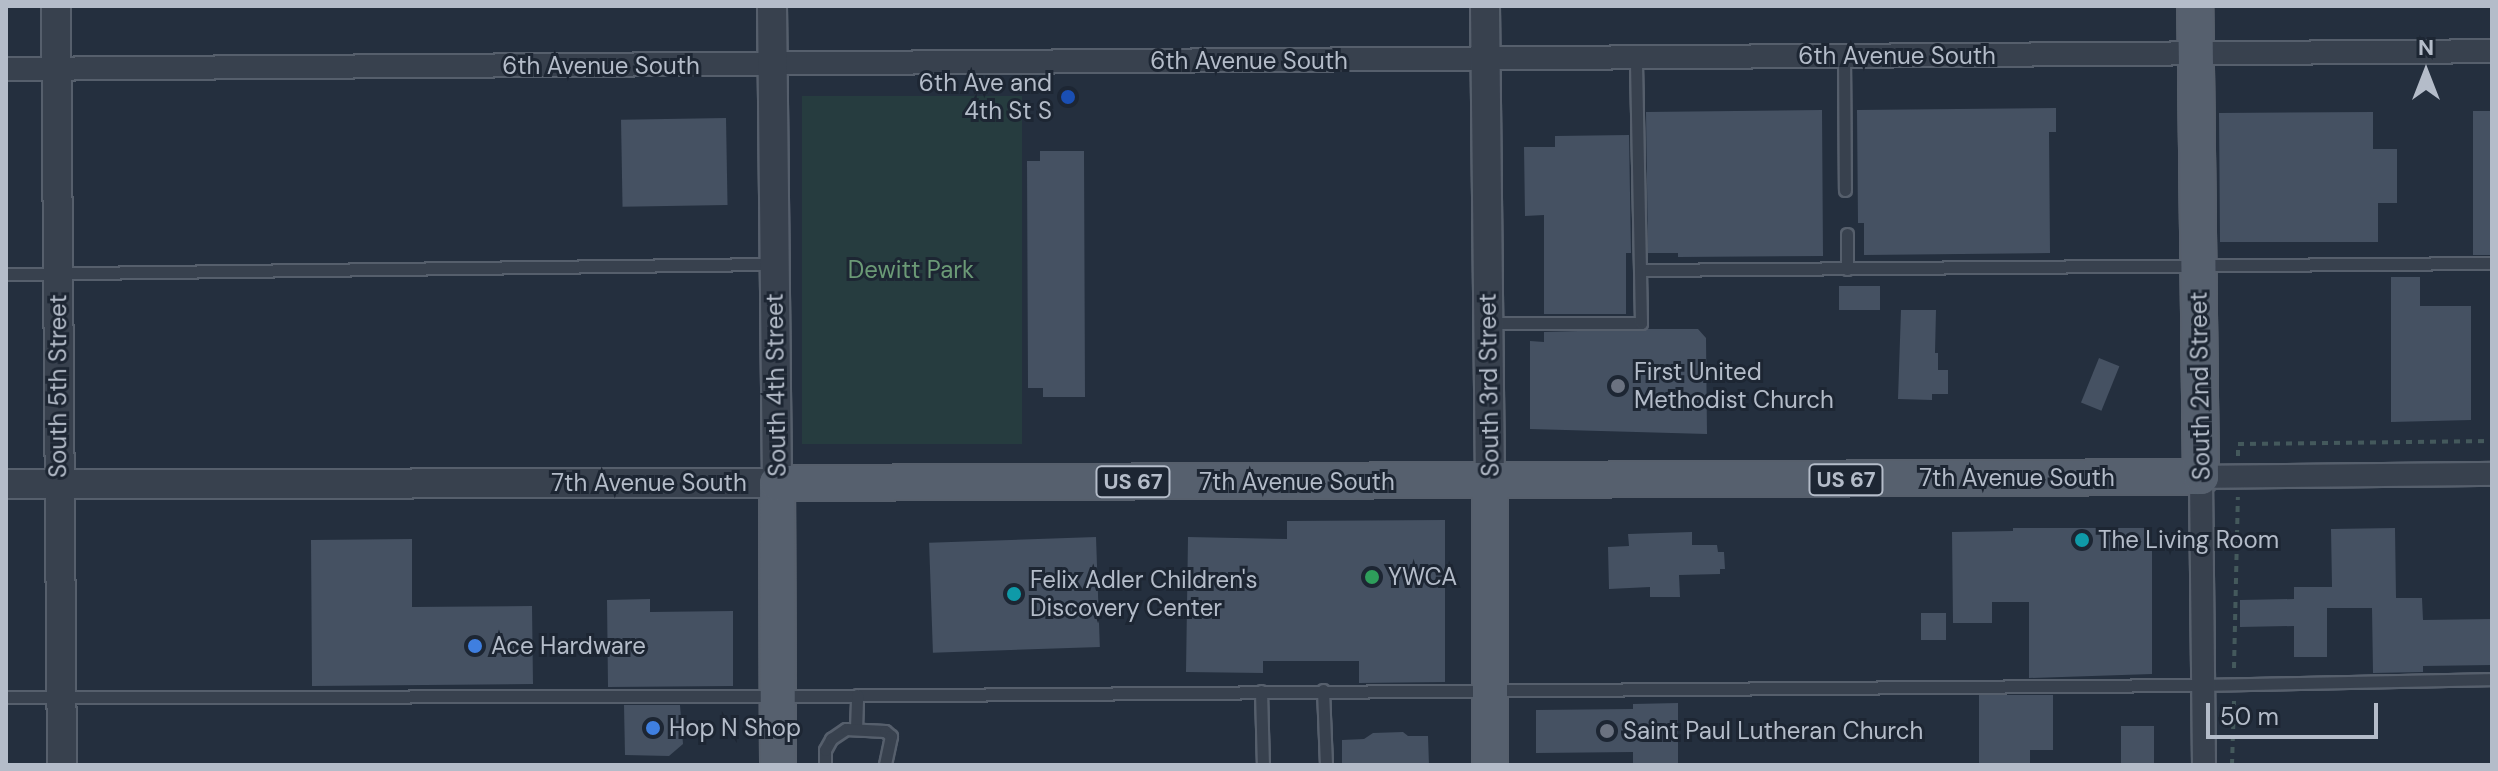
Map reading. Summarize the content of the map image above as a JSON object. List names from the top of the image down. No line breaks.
{"streets":{"main road":["South 4th Street","South 3rd Street","South 2nd Street","7th Avenue South","US 67"],"street":["6th Avenue South","South 5th Street"]},"crossings":[["6th Avenue South","South 4th Street"],["6th Avenue South","South 3rd Street"],["6th Avenue South","South 5th Street"],["6th Avenue South","South 2nd Street"],["South 4th Street","7th Avenue South"],["South 3rd Street","7th Avenue South"],["South 5th Street","7th Avenue South"],["South 2nd Street","7th Avenue South"]],"parks":["Dewitt Park"],"places":["6th Ave and 4th St S","First United Methodist Church","The Living Room","YWCA","Felix Adler Children's Discovery Center","Ace Hardware","Hop N Shop","Saint Paul Lutheran Church"],"scale_bar":"50 m","north":"top"}
